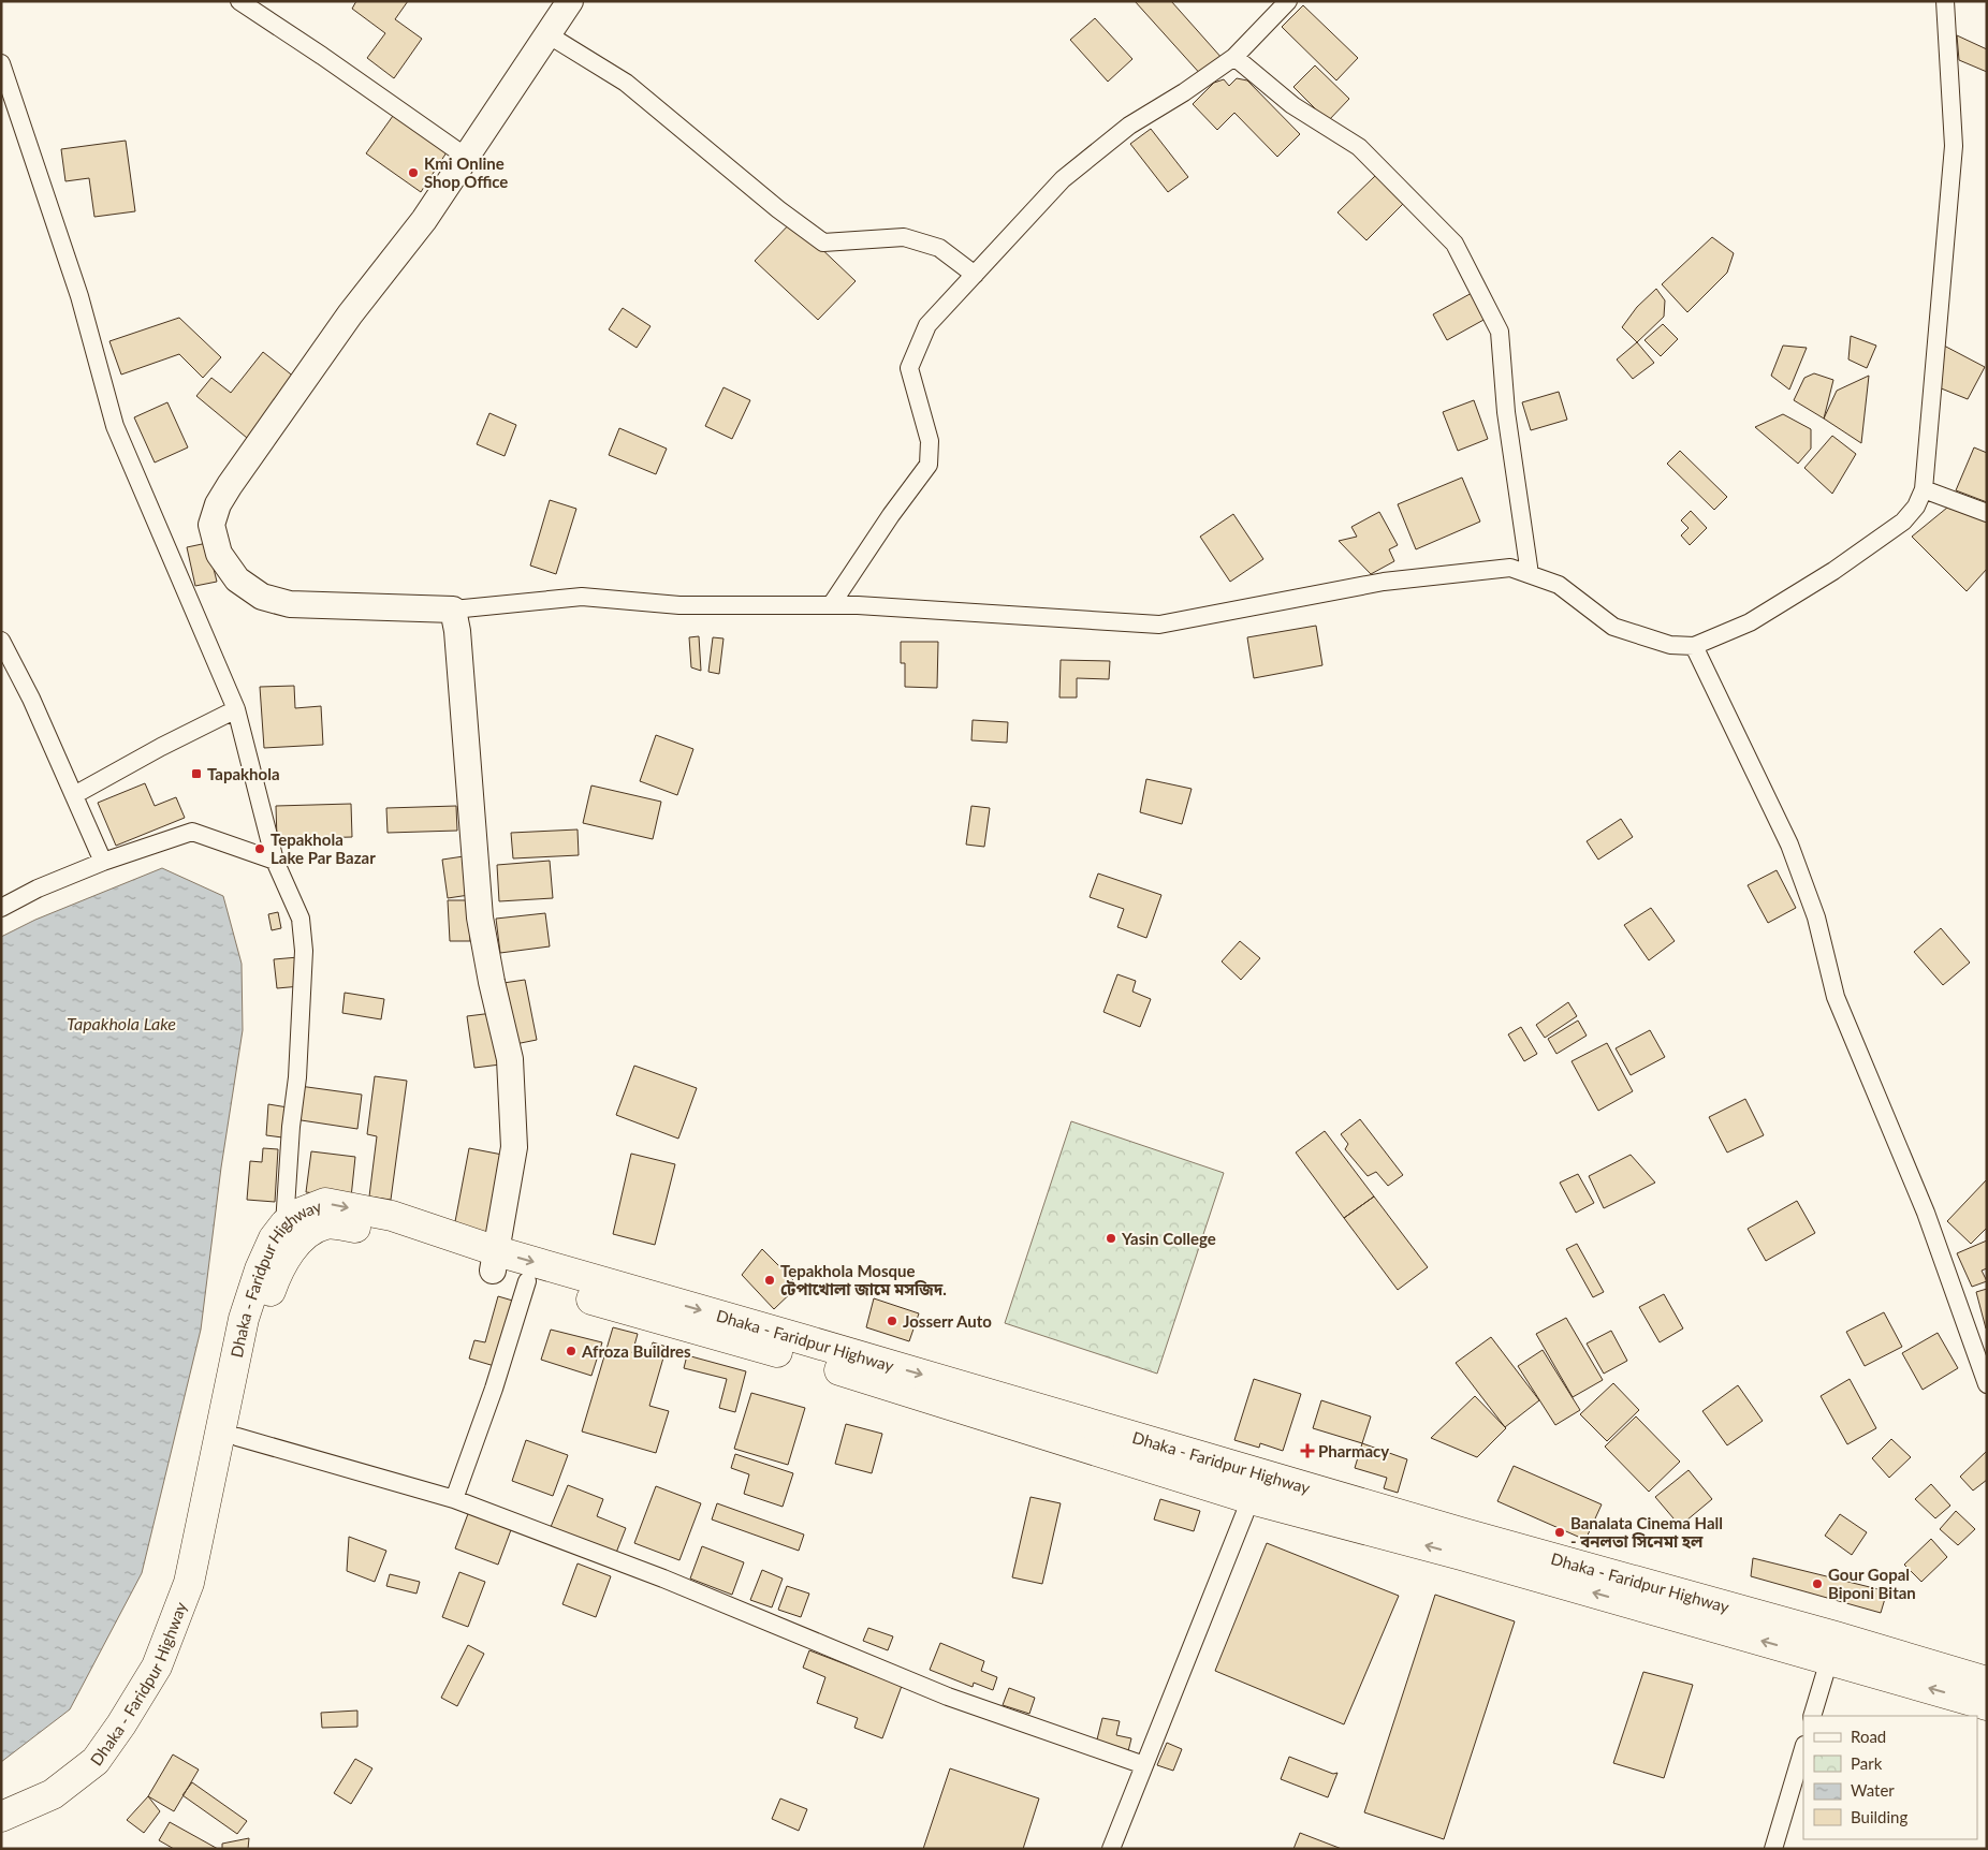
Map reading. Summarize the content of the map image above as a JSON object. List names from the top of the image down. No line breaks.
{"streets":{"highway":["Dhaka - Faridpur Highway"]},"water":["Tapakhola Lake"],"places":{"other":["Kmi Online Shop Office","Tepakhola Lake Par Bazar","Yasin College","Tepakhola Mosque টেপাখোলা জামে মসজিদ.","Josserr Auto","Afroza Buildres","Banalata Cinema Hall - বনলতা সিনেমা হল","Gour Gopal Biponi Bitan"],"transit":["Tapakhola"],"health":["Pharmacy"]},"legend":["Road","Park","Water","Building"]}
